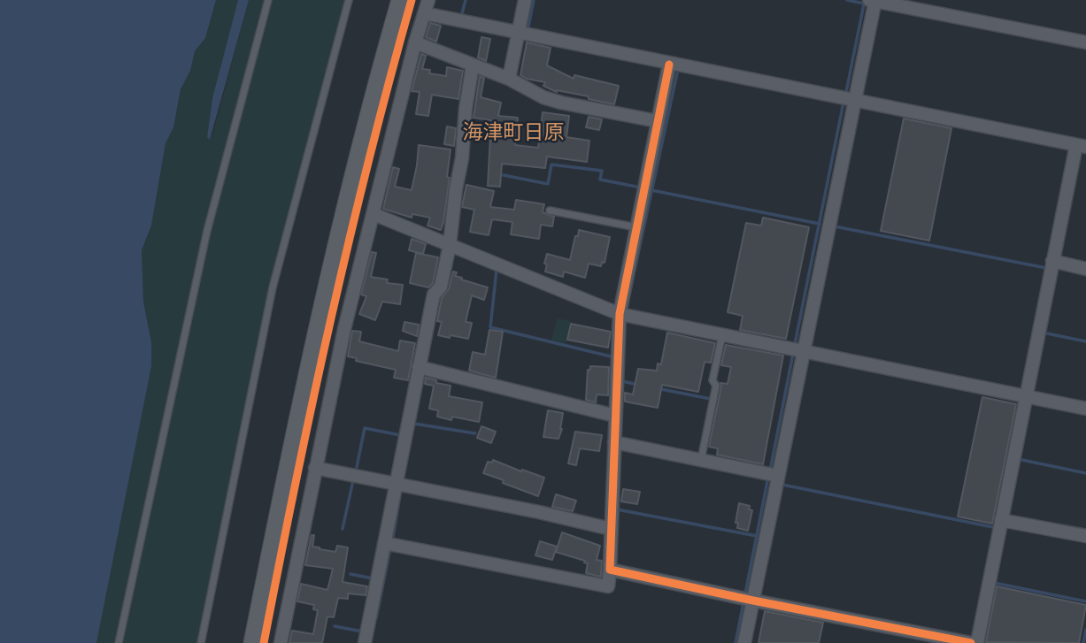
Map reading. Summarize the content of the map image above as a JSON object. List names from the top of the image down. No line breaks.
{"districts":["海津町日原"]}
